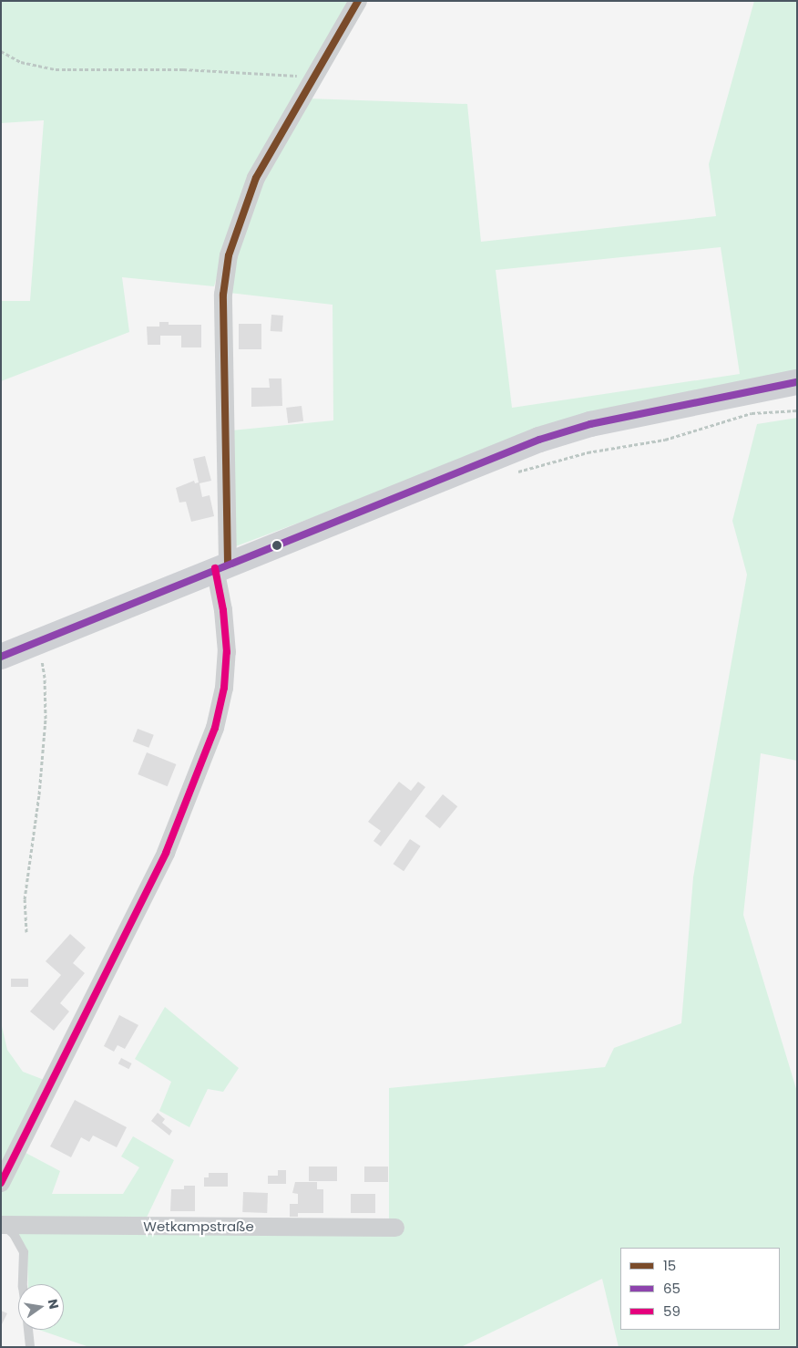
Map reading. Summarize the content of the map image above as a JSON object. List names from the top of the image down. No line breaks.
{"streets":{"street":["Wetkampstraße"]},"lines":["transit line 15","transit line 65","transit line 59"],"legend":["15","65","59"],"north":"right"}
